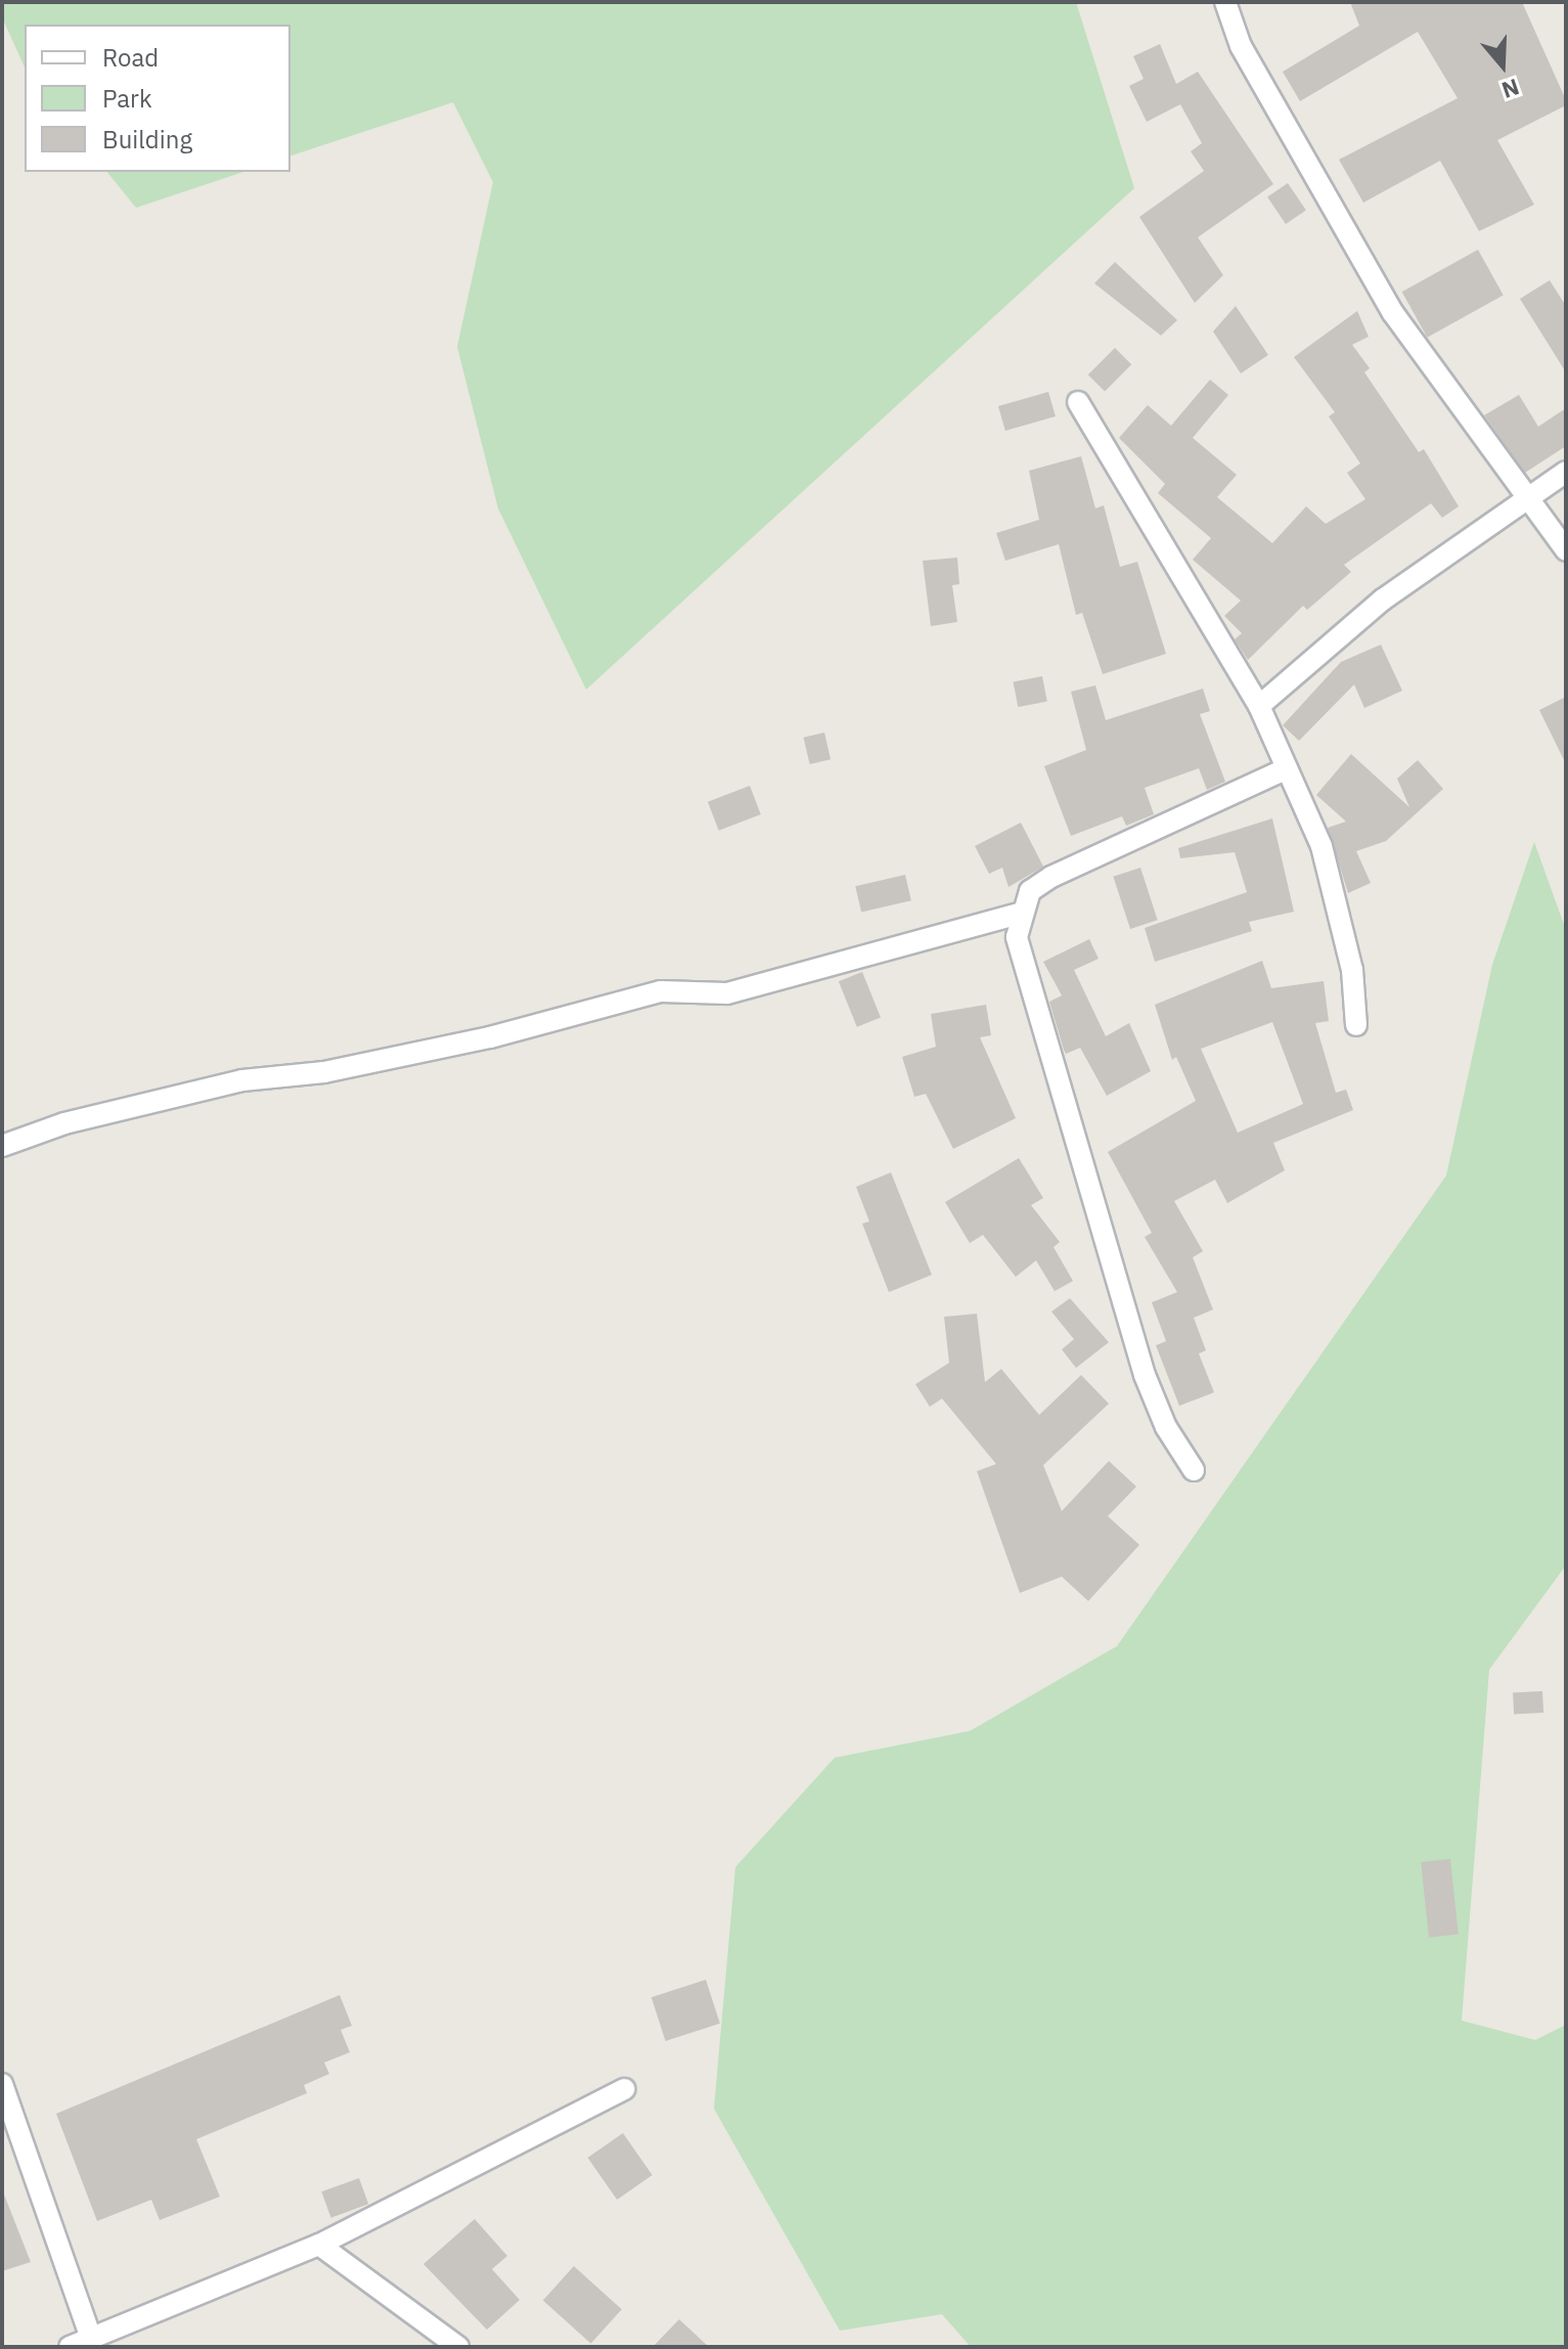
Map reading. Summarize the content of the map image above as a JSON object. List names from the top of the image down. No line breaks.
{"legend":["Road","Park","Building"],"north":"bottom"}
